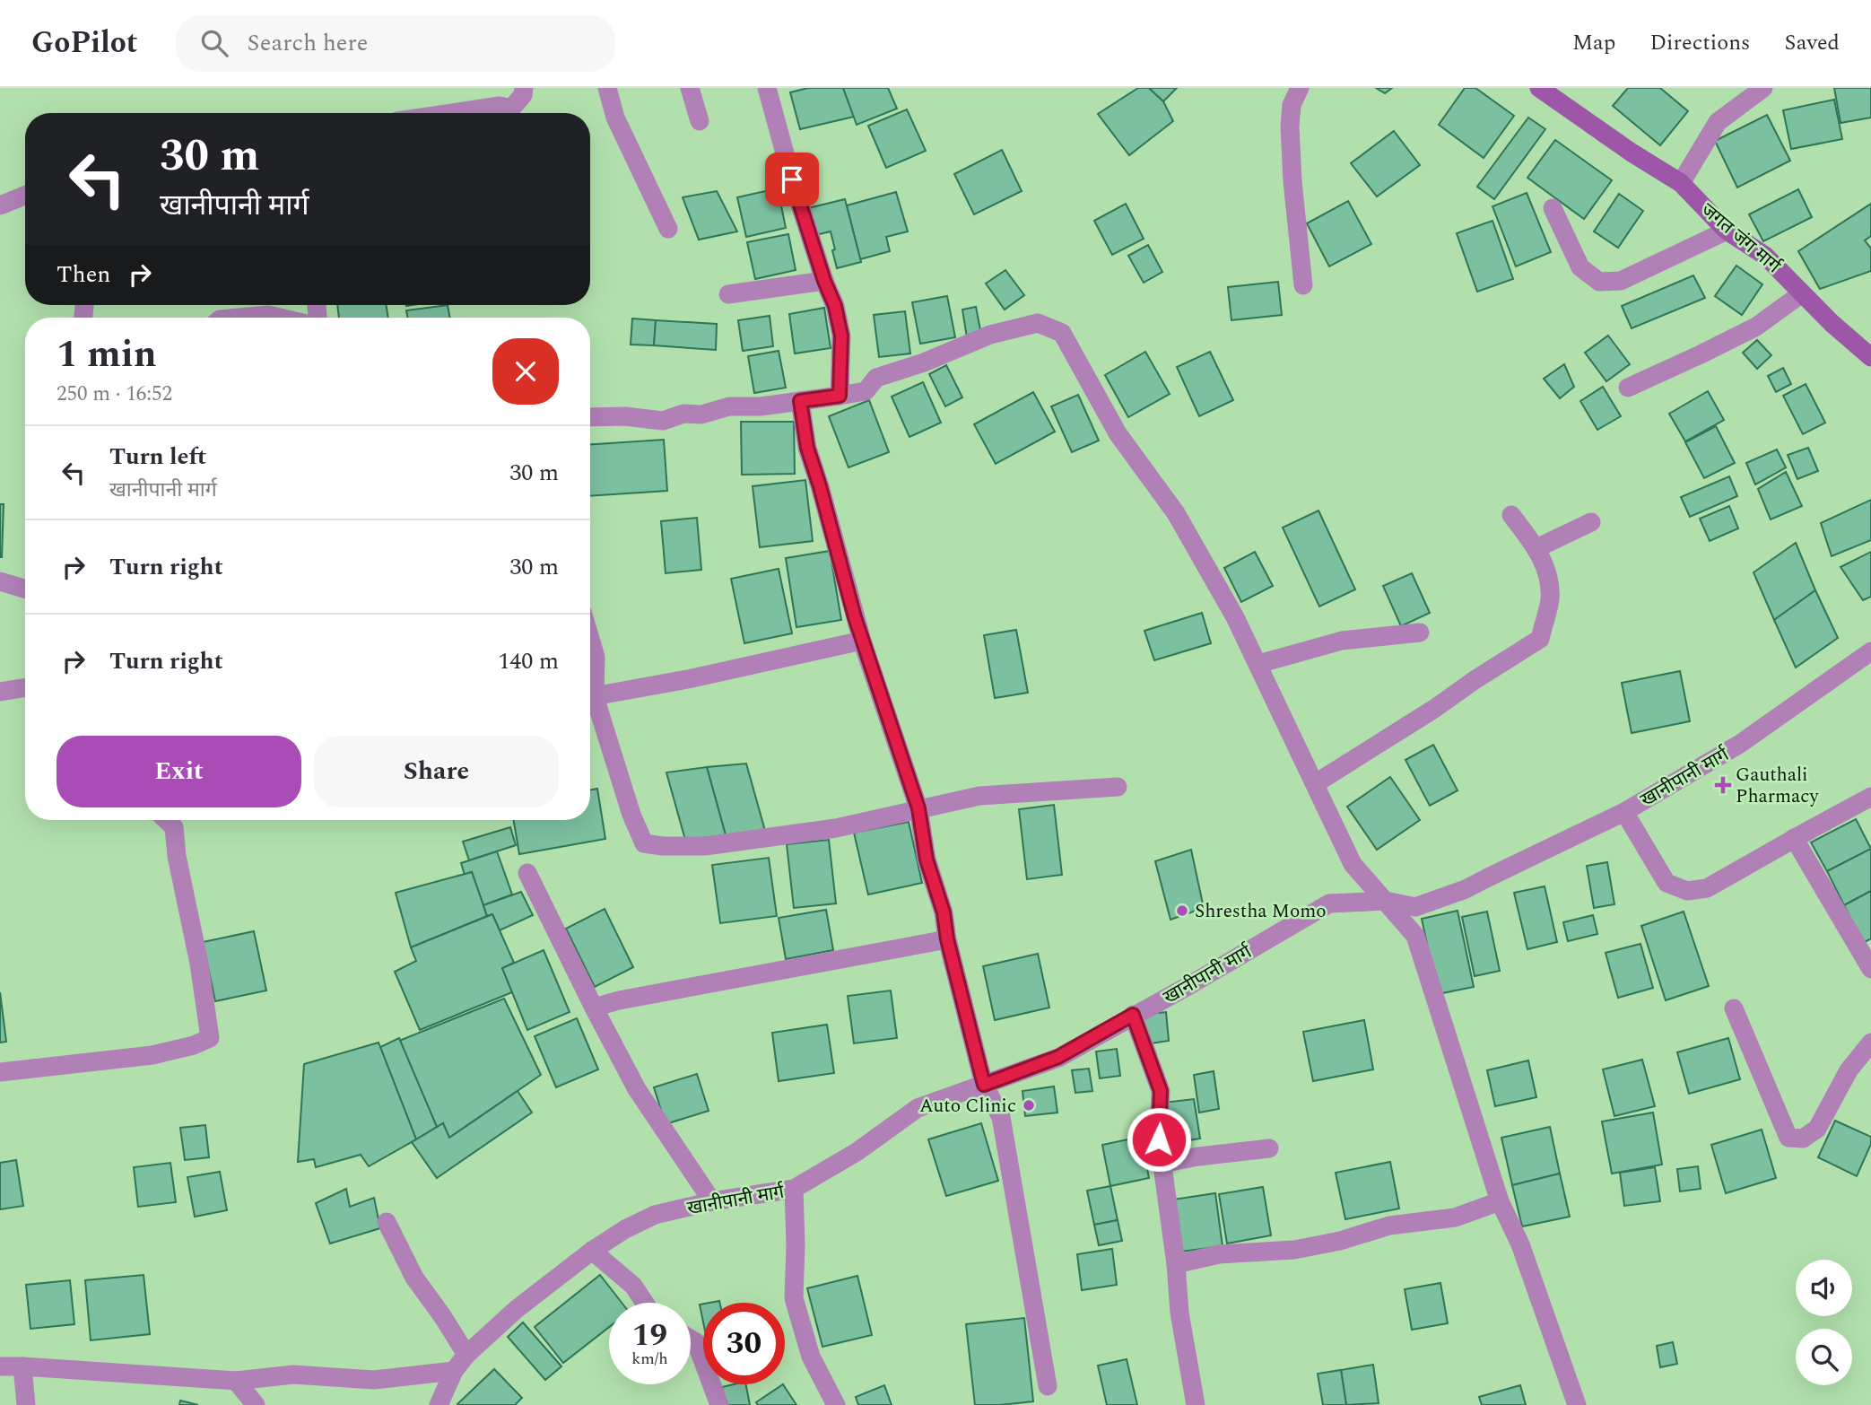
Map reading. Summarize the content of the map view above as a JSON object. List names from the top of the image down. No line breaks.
{"streets":{"street":["जगत जंग मार्ग","खानीपानी मार्ग"]},"places":{"health":["Gauthali Pharmacy"],"other":["Shrestha Momo","Auto Clinic"]},"page":{"header":"GoPilot","search":"Search here","nav":["Map","Directions","Saved"],"turn":["30 m","खानीपानी मार्ग"],"then":"Then","heading":["1 min","250 m · 16:52"],"list":[{"name":"Turn left","note":"खानीपानी मार्ग","value":"30 m"},{"name":"Turn right","value":"30 m"},{"name":"Turn right","value":"140 m"}],"buttons":["Exit","Share"],"speed":"19 km/h","limit":"30"}}
